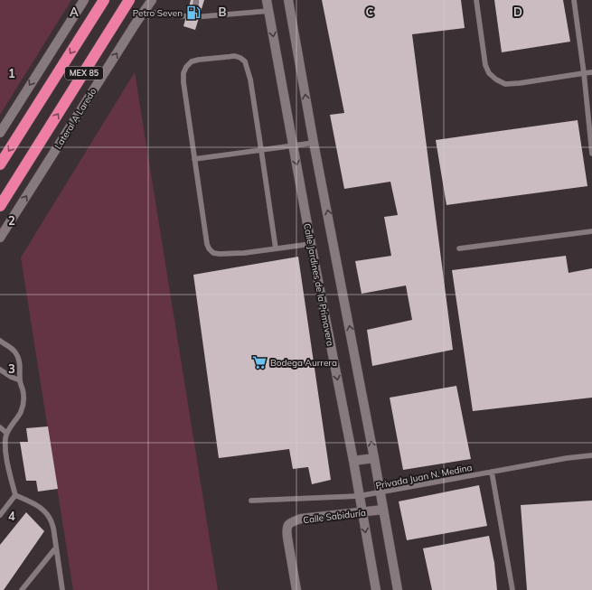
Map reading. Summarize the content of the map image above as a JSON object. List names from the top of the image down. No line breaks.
{"streets":{"highway":["MEX 85"],"street":["Lateral A Laredo","Calle Jardines de la Primavera","Calle Sabiduría"],"lane":["Privada Juan N. Medina"]},"crossings":[["Calle Jardines de la Primavera","Privada Juan N. Medina"],["Calle Jardines de la Primavera","Calle Sabiduría"]],"places":{"fuel station":["Petro Seven"],"supermarket":["Bodega Aurrera"]},"grid":{"columns":["A","B","C","D"],"rows":["1","2","3","4"]}}
